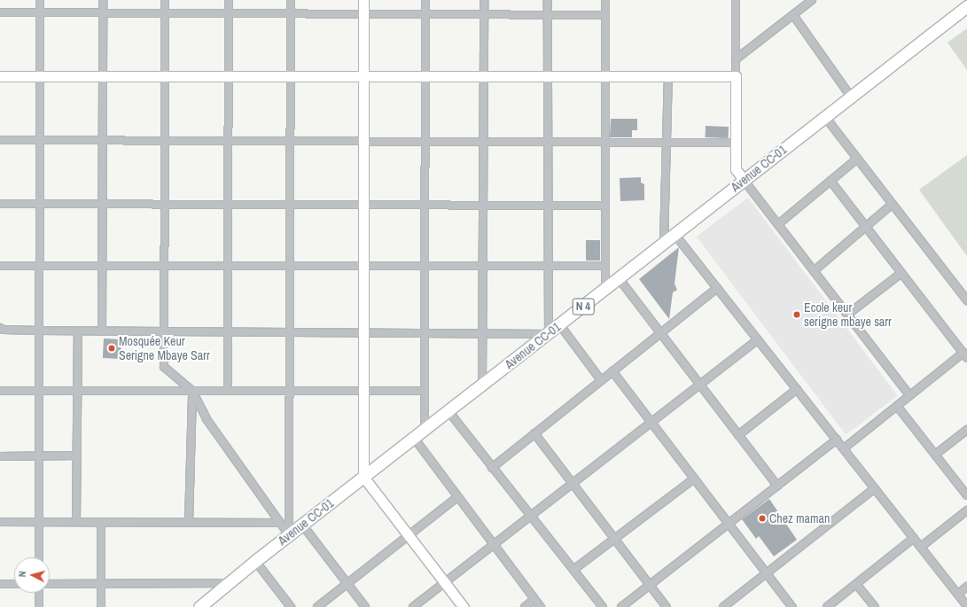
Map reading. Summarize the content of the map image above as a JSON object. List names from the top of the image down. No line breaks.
{"streets":{"main road":["Avenue CC-01","N 4"]},"places":["Ecole keur serigne mbaye sarr","Mosquée Keur Serigne Mbaye Sarr","Chez maman"],"north":"left"}
